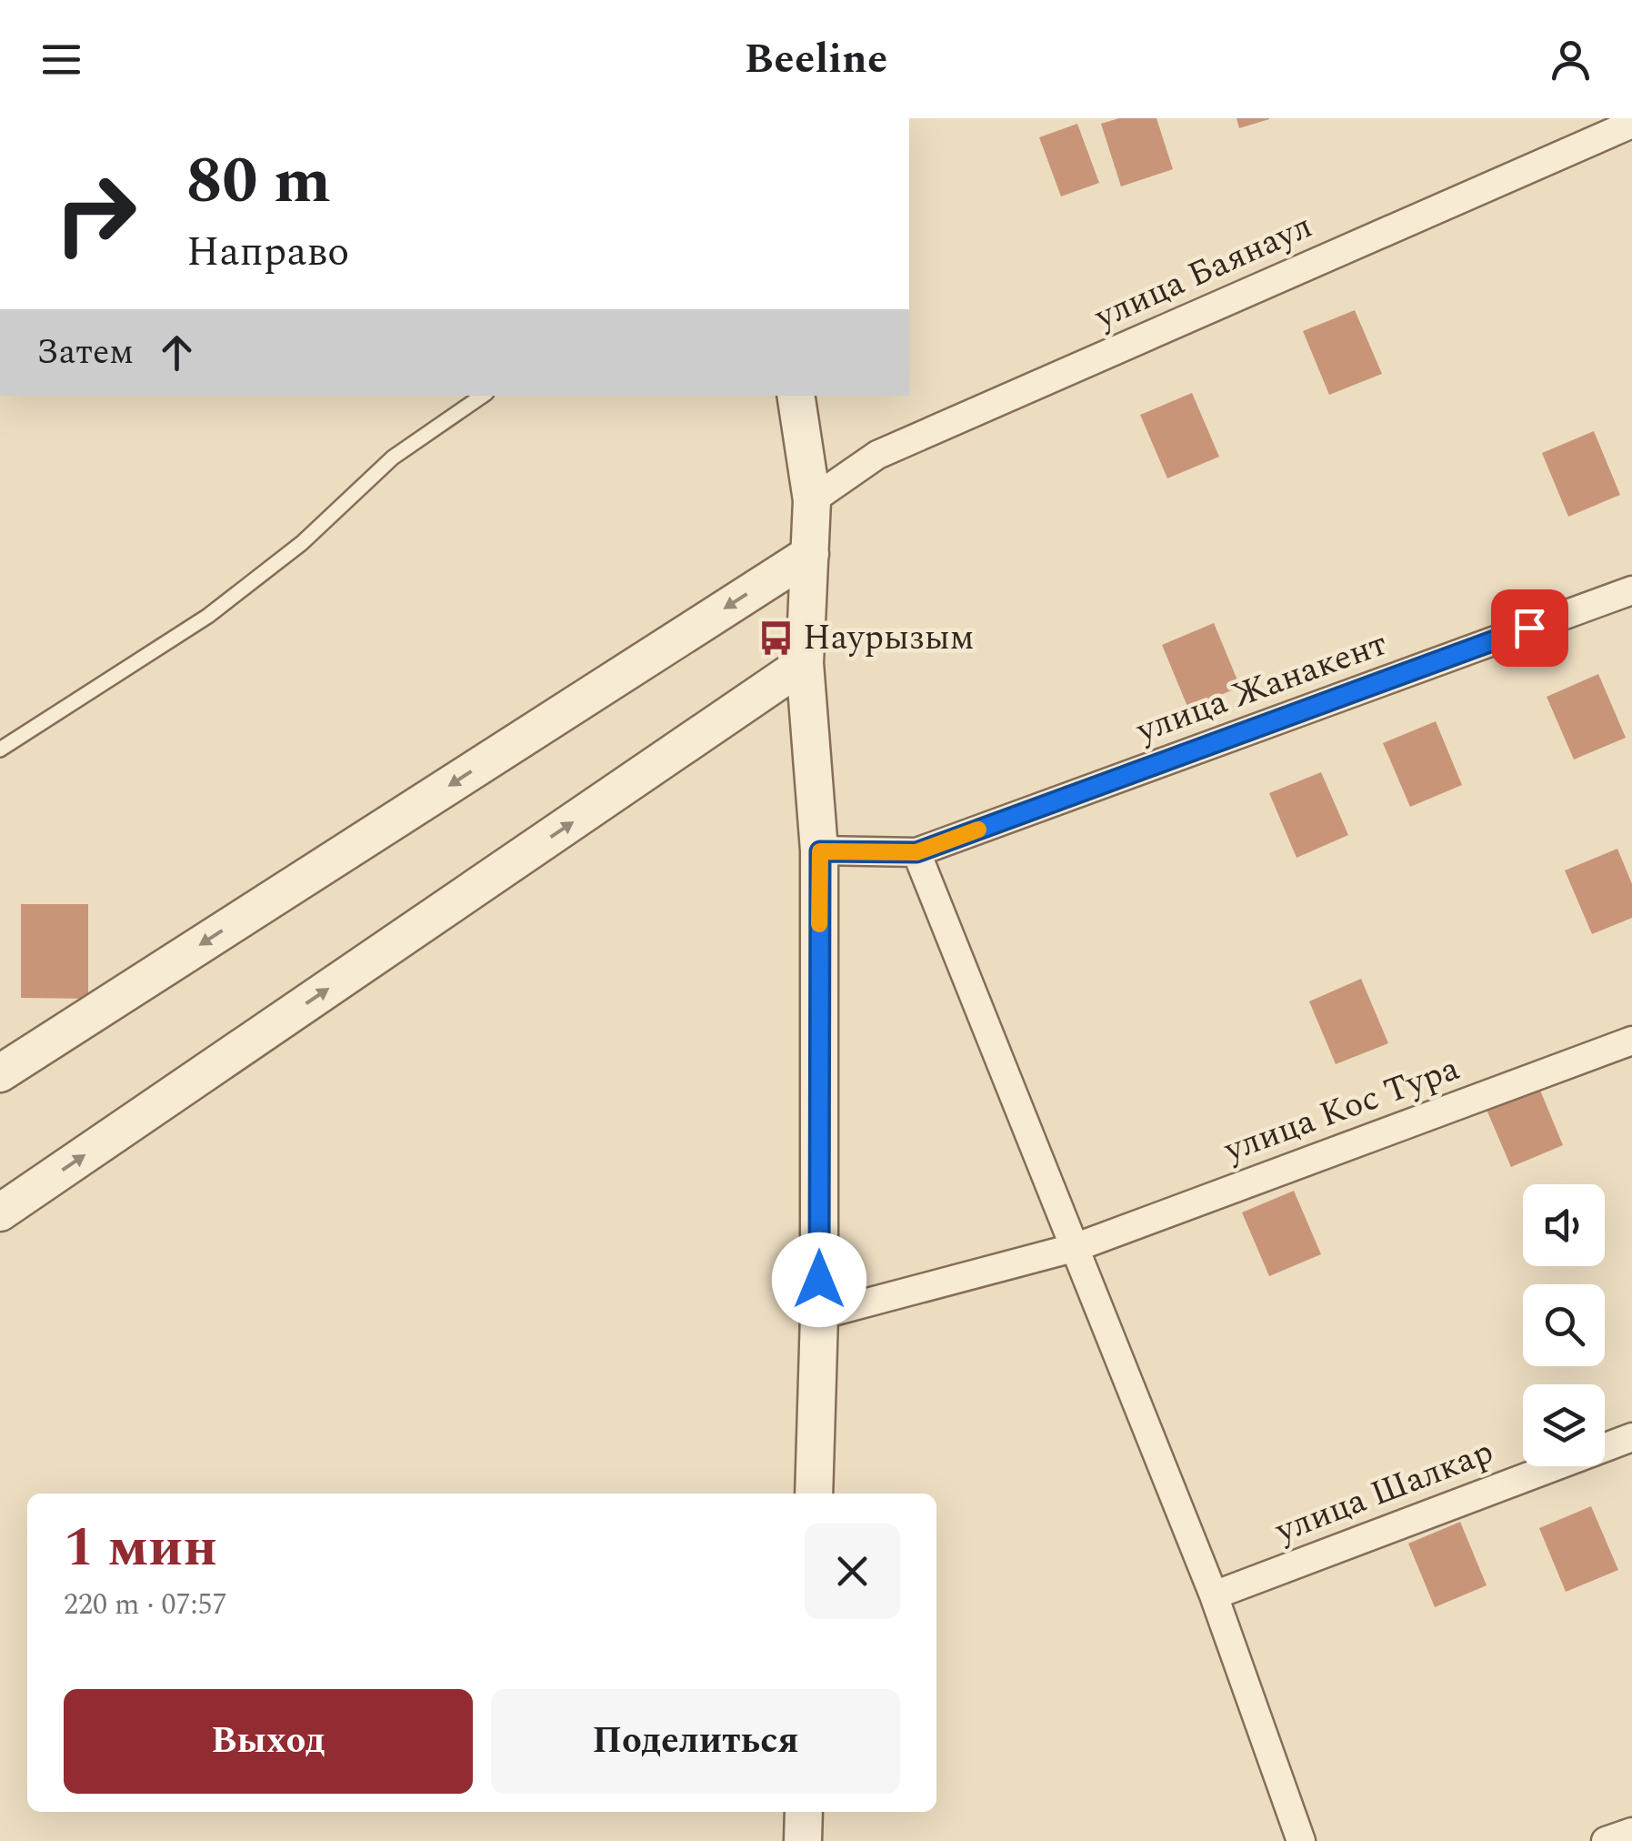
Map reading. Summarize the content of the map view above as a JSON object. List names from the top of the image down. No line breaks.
{"streets":{"street":["улица Баянаул","улица Жанакент","улица Кос Тура","улица Шалкар"]},"places":{"bus stop":["Наурызым"]},"page":{"header":"Beeline","turn":["80 m","Направо"],"then":"Затем","heading":["1 мин","220 m · 07:57"],"buttons":["Выход","Поделиться"]}}
